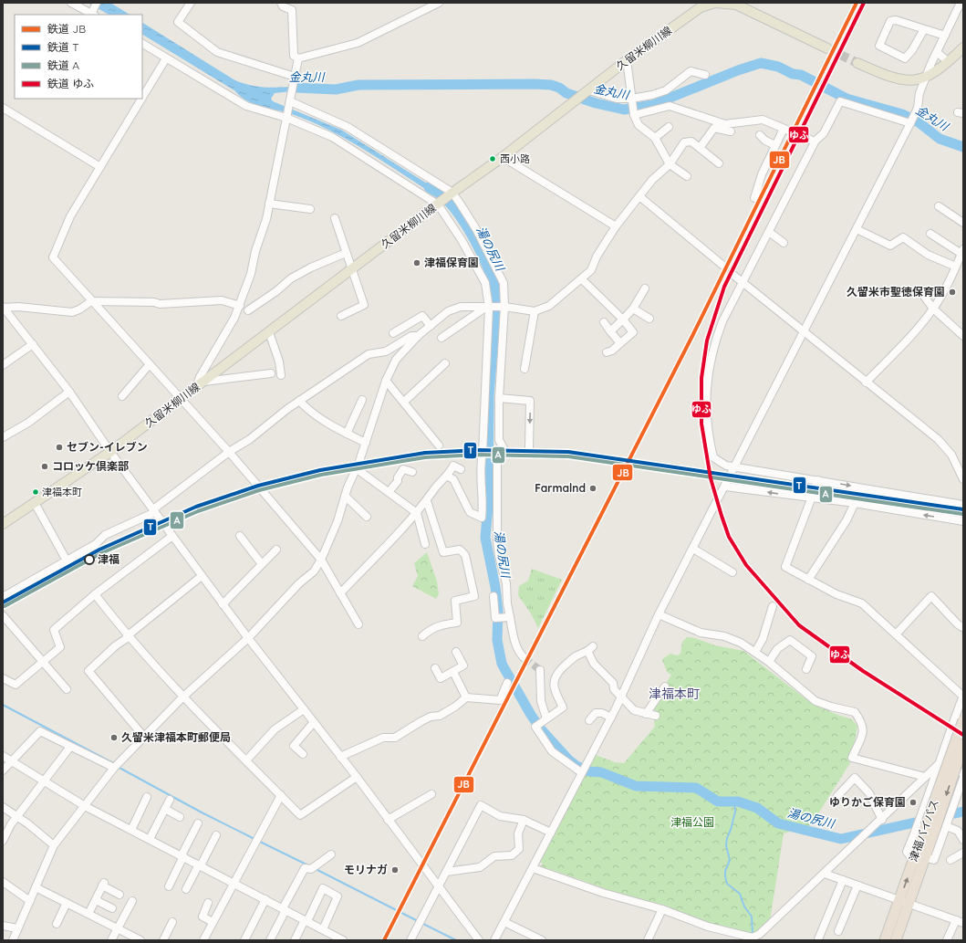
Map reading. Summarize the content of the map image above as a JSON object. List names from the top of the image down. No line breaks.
{"streets":{"highway":["津福バイパス"],"main road":["久留米柳川線"]},"districts":["津福本町"],"water":["金丸川","湯の尻川"],"parks":["津福公園"],"places":["西小路","津福保育園","久留米市聖徳保育園","セブン-イレブン","コロッケ倶楽部","Farmalnd","津福本町","津福","久留米津福本町郵便局","ゆりかご保育園","モリナガ"],"lines":["rail line JB","rail line ゆふ","rail line T","rail line A"],"legend":["鉄道 JB","鉄道 T","鉄道 A","鉄道 ゆふ"]}
